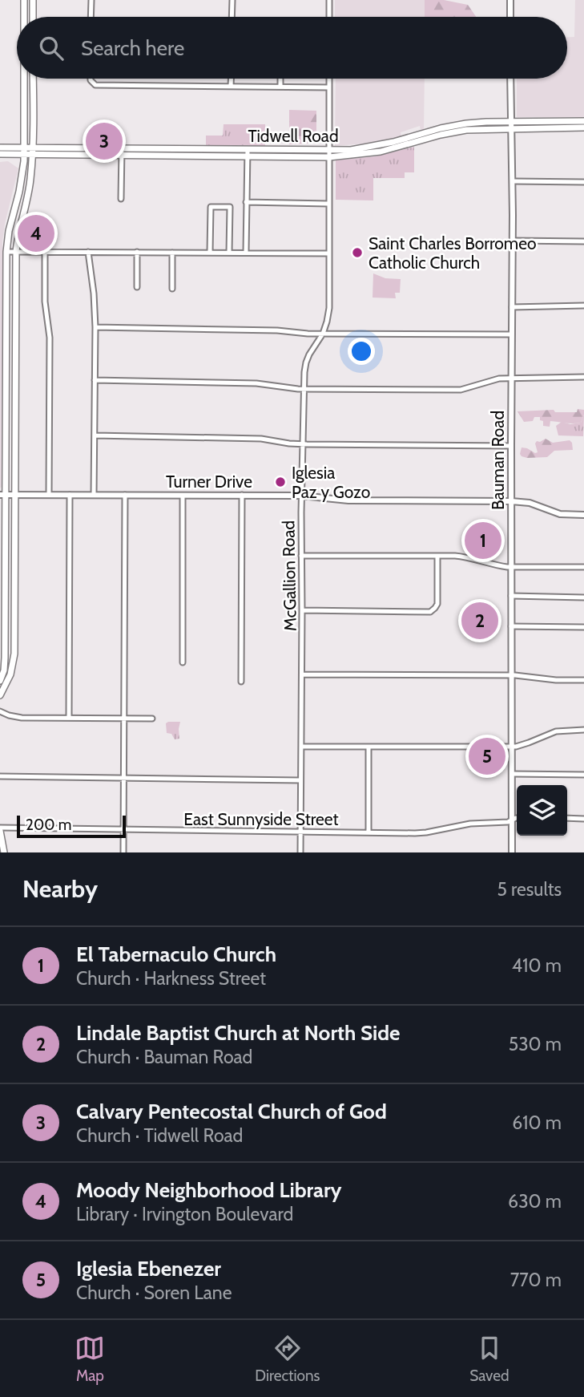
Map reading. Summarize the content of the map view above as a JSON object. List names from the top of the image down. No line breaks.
{"streets":{"main road":["Tidwell Road"],"street":["Bauman Road","Turner Drive","McGallion Road","East Sunnyside Street"]},"crossings":[["Tidwell Road","Bauman Road"],["Tidwell Road","McGallion Road"],["Bauman Road","Turner Drive"],["Bauman Road","East Sunnyside Street"],["Turner Drive","McGallion Road"],["McGallion Road","East Sunnyside Street"]],"places":["Saint Charles Borromeo Catholic Church","Iglesia Paz y Gozo"],"scale_bar":"200 m","page":{"search":"Search here","pins":["3","4","1","2","5"],"scale":"200 m","heading":["Nearby","5 results"],"list":[{"mark":"1","name":"El Tabernaculo Church","note":"Church · Harkness Street","value":"410 m"},{"mark":"2","name":"Lindale Baptist Church at North Side","note":"Church · Bauman Road","value":"530 m"},{"mark":"3","name":"Calvary Pentecostal Church of God","note":"Church · Tidwell Road","value":"610 m"},{"mark":"4","name":"Moody Neighborhood Library","note":"Library · Irvington Boulevard","value":"630 m"},{"mark":"5","name":"Iglesia Ebenezer","note":"Church · Soren Lane","value":"770 m"}],"nav":["Map","Directions","Saved"]}}
